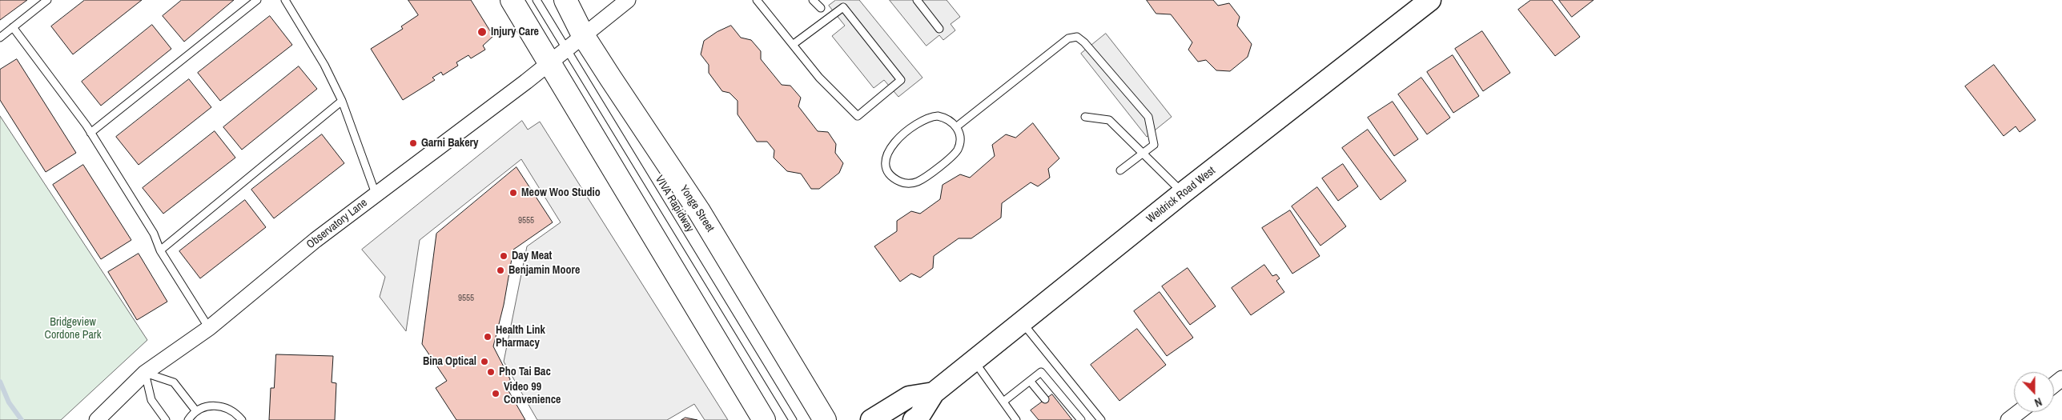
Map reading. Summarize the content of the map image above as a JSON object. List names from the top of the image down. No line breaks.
{"streets":{"main road":["Yonge Street"],"street":["Weldrick Road West","Observatory Lane"],"lane":["VIVA Rapidway"]},"crossings":[["VIVA Rapidway","Observatory Lane"],["Yonge Street","Observatory Lane"]],"parks":["Bridgeview Cordone Park"],"places":["Injury Care","Garni Bakery","Meow Woo Studio","Day Meat","Benjamin Moore","Health Link Pharmacy","Bina Optical","Pho Tai Bac","Video 99 Convenience"],"house_numbers":["9555","9555"],"north":"bottom"}
